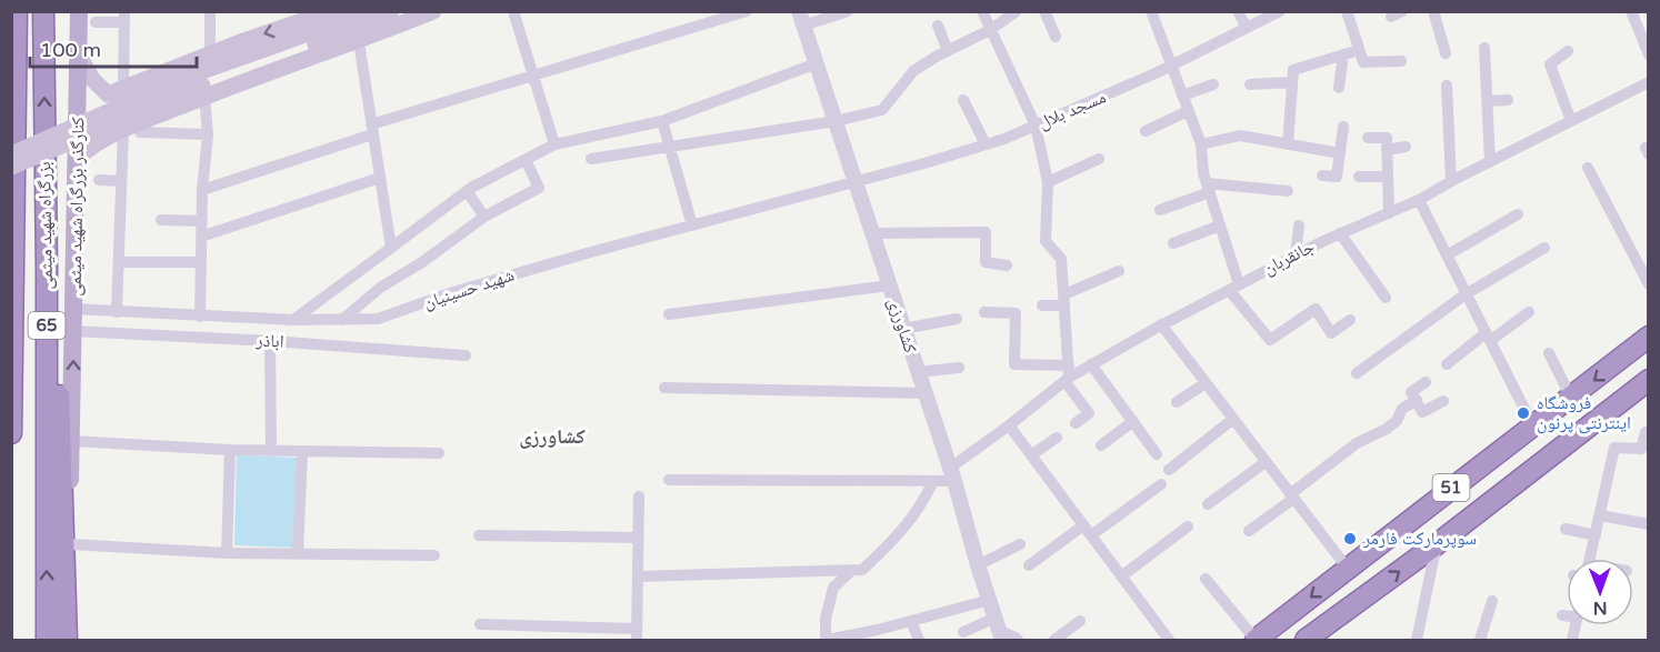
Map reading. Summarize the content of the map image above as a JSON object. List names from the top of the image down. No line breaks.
{"streets":{"highway":["بزرگراه شهید میثمی","65","51"],"main road":["کنارگذر بزرگراه شهید میثمی"],"street":["مسجد بلال","جانقربان","شهید حسینیان","کشاورزی","اباذر"]},"crossings":[["مسجد بلال","شهید حسینیان"],["مسجد بلال","کشاورزی"],["کنارگذر بزرگراه شهید میثمی","شهید حسینیان"],["کنارگذر بزرگراه شهید میثمی","اباذر"],["جانقربان","کشاورزی"],["شهید حسینیان","کشاورزی"]],"districts":["کشاورزی"],"places":["فروشگاه اینترنتی پرنون","سوپرمارکت فارمر"],"scale_bar":"100 m","north":"bottom"}
